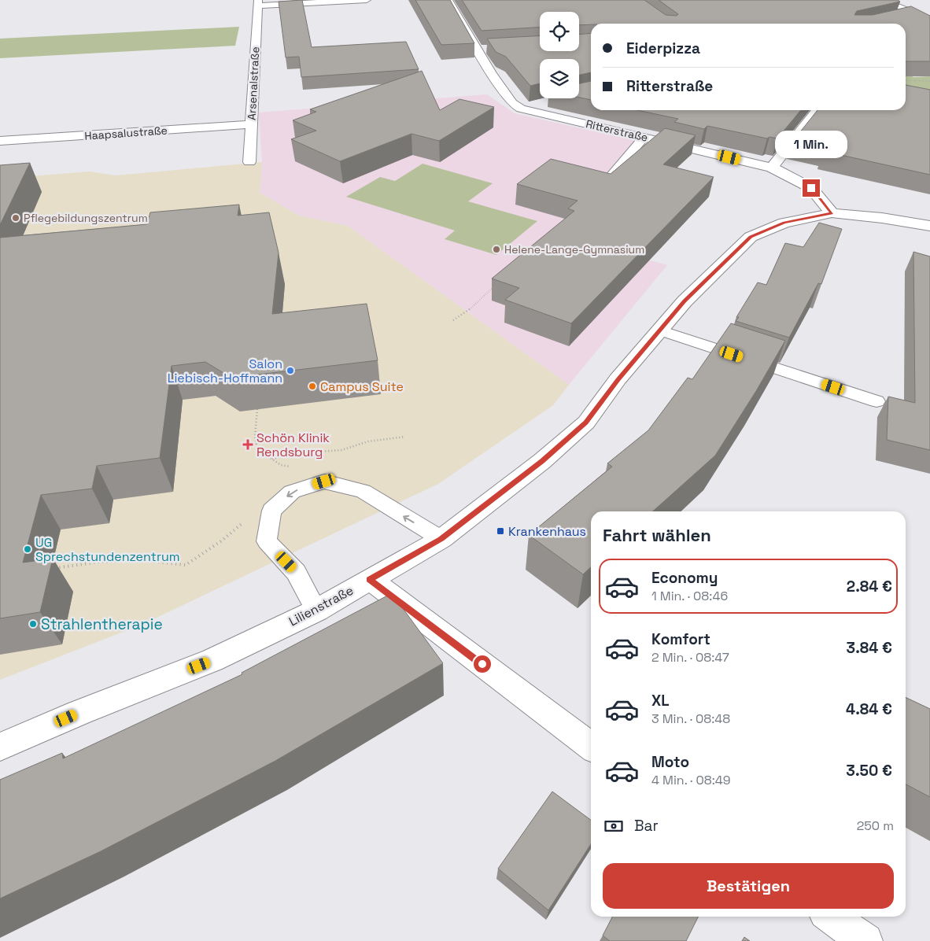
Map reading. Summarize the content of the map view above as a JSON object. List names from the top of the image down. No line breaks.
{"streets":{"street":["Arsenalstraße","Ritterstraße","Haapsalustraße","Lilienstraße"]},"crossings":[["Arsenalstraße","Haapsalustraße"],["Ritterstraße","Lilienstraße"]],"places":{"other":["Pflegebildungszentrum","Helene-Lange-Gymnasium","Salon Liebisch-Hoffmann","Campus Suite","UG Sprechstundenzentrum","Strahlentherapie"],"health":["Schön Klinik Rendsburg"],"transit":["Krankenhaus"]},"page":{"banner":["Eiderpizza","Ritterstraße"],"bubble":"1 Min.","heading":"Fahrt wählen","list":[{"name":"Economy","note":"1 Min. · 08:46","value":"2.84 €"},{"name":"Komfort","note":"2 Min. · 08:47","value":"3.84 €"},{"name":"XL","note":"3 Min. · 08:48","value":"4.84 €"},{"name":"Moto","note":"4 Min. · 08:49","value":"3.50 €"}],"pay":["Bar","250 m"],"buttons":"Bestätigen"}}
